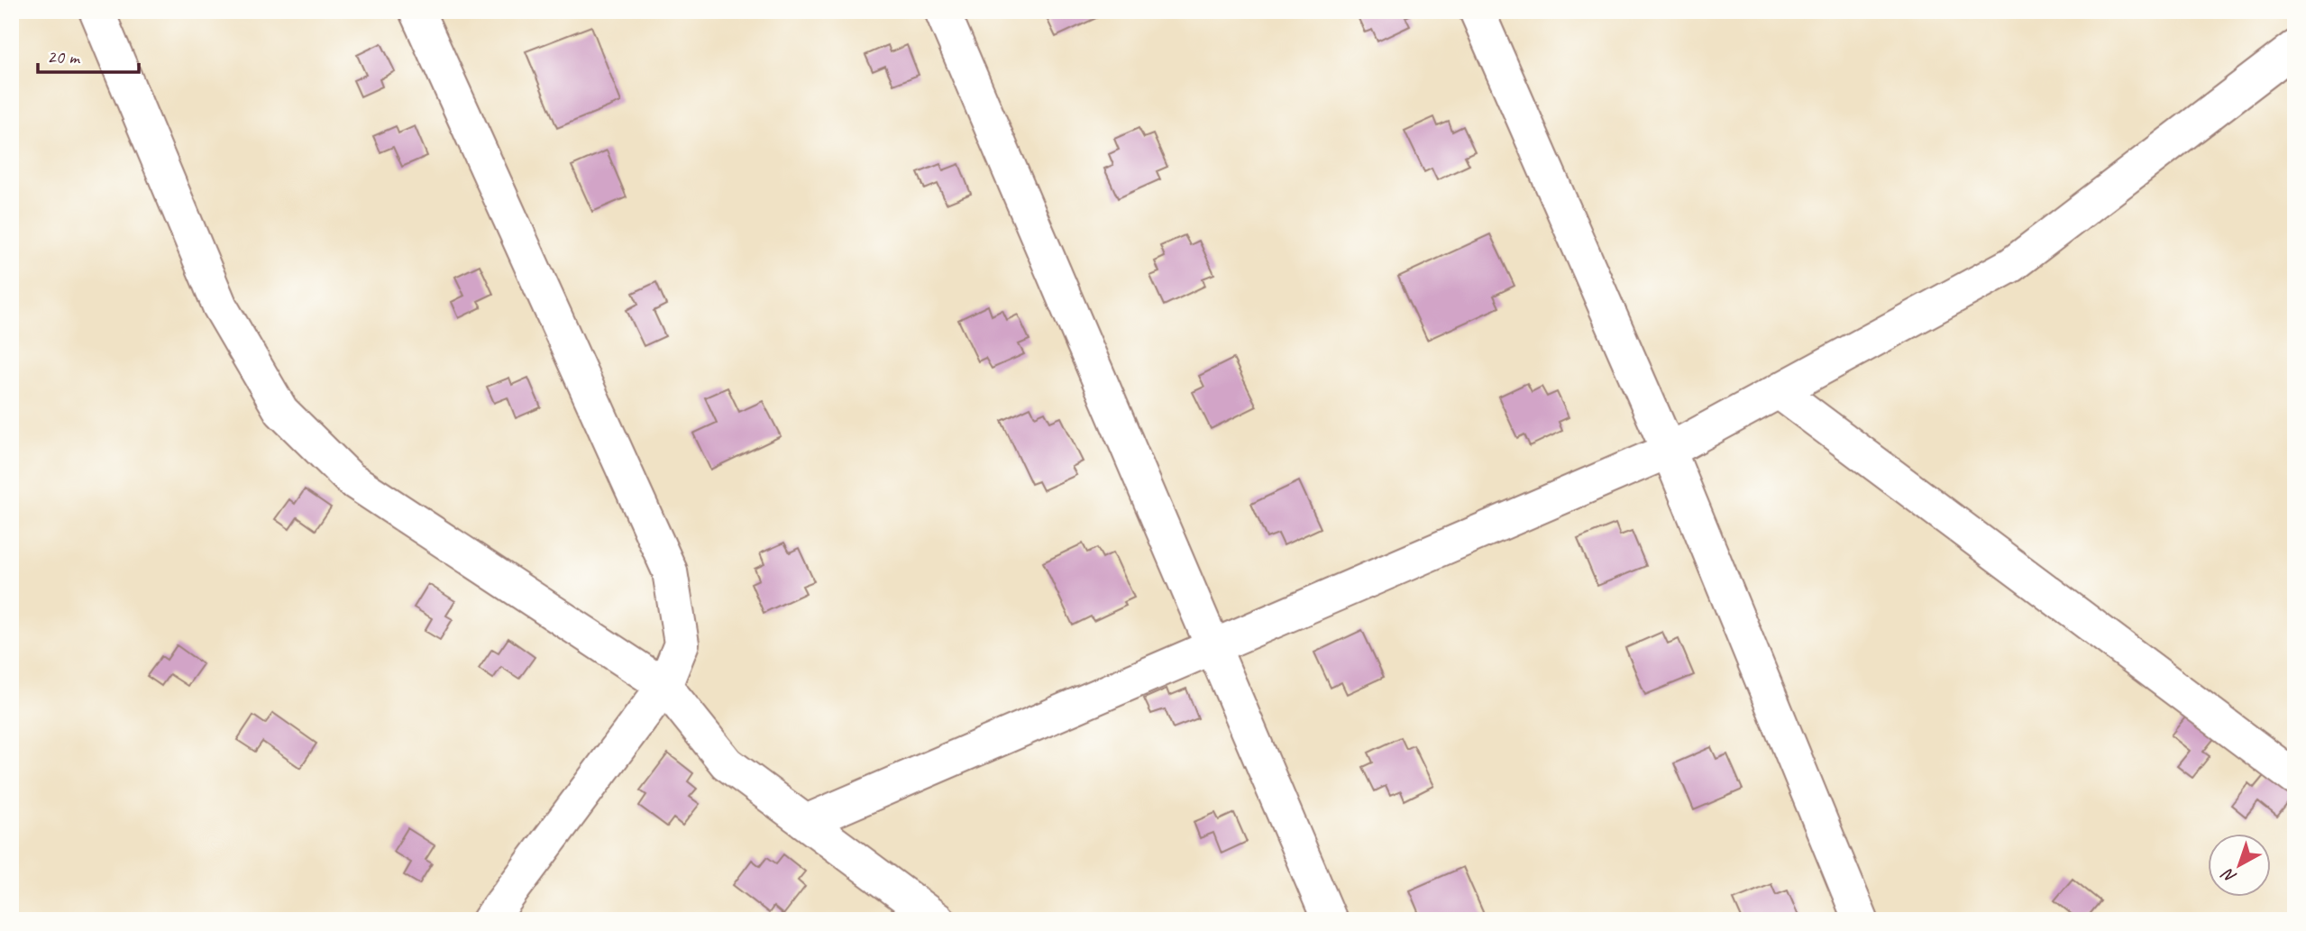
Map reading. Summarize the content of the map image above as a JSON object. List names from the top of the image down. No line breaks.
{"scale_bar":"20 m","north":"bottom left"}
